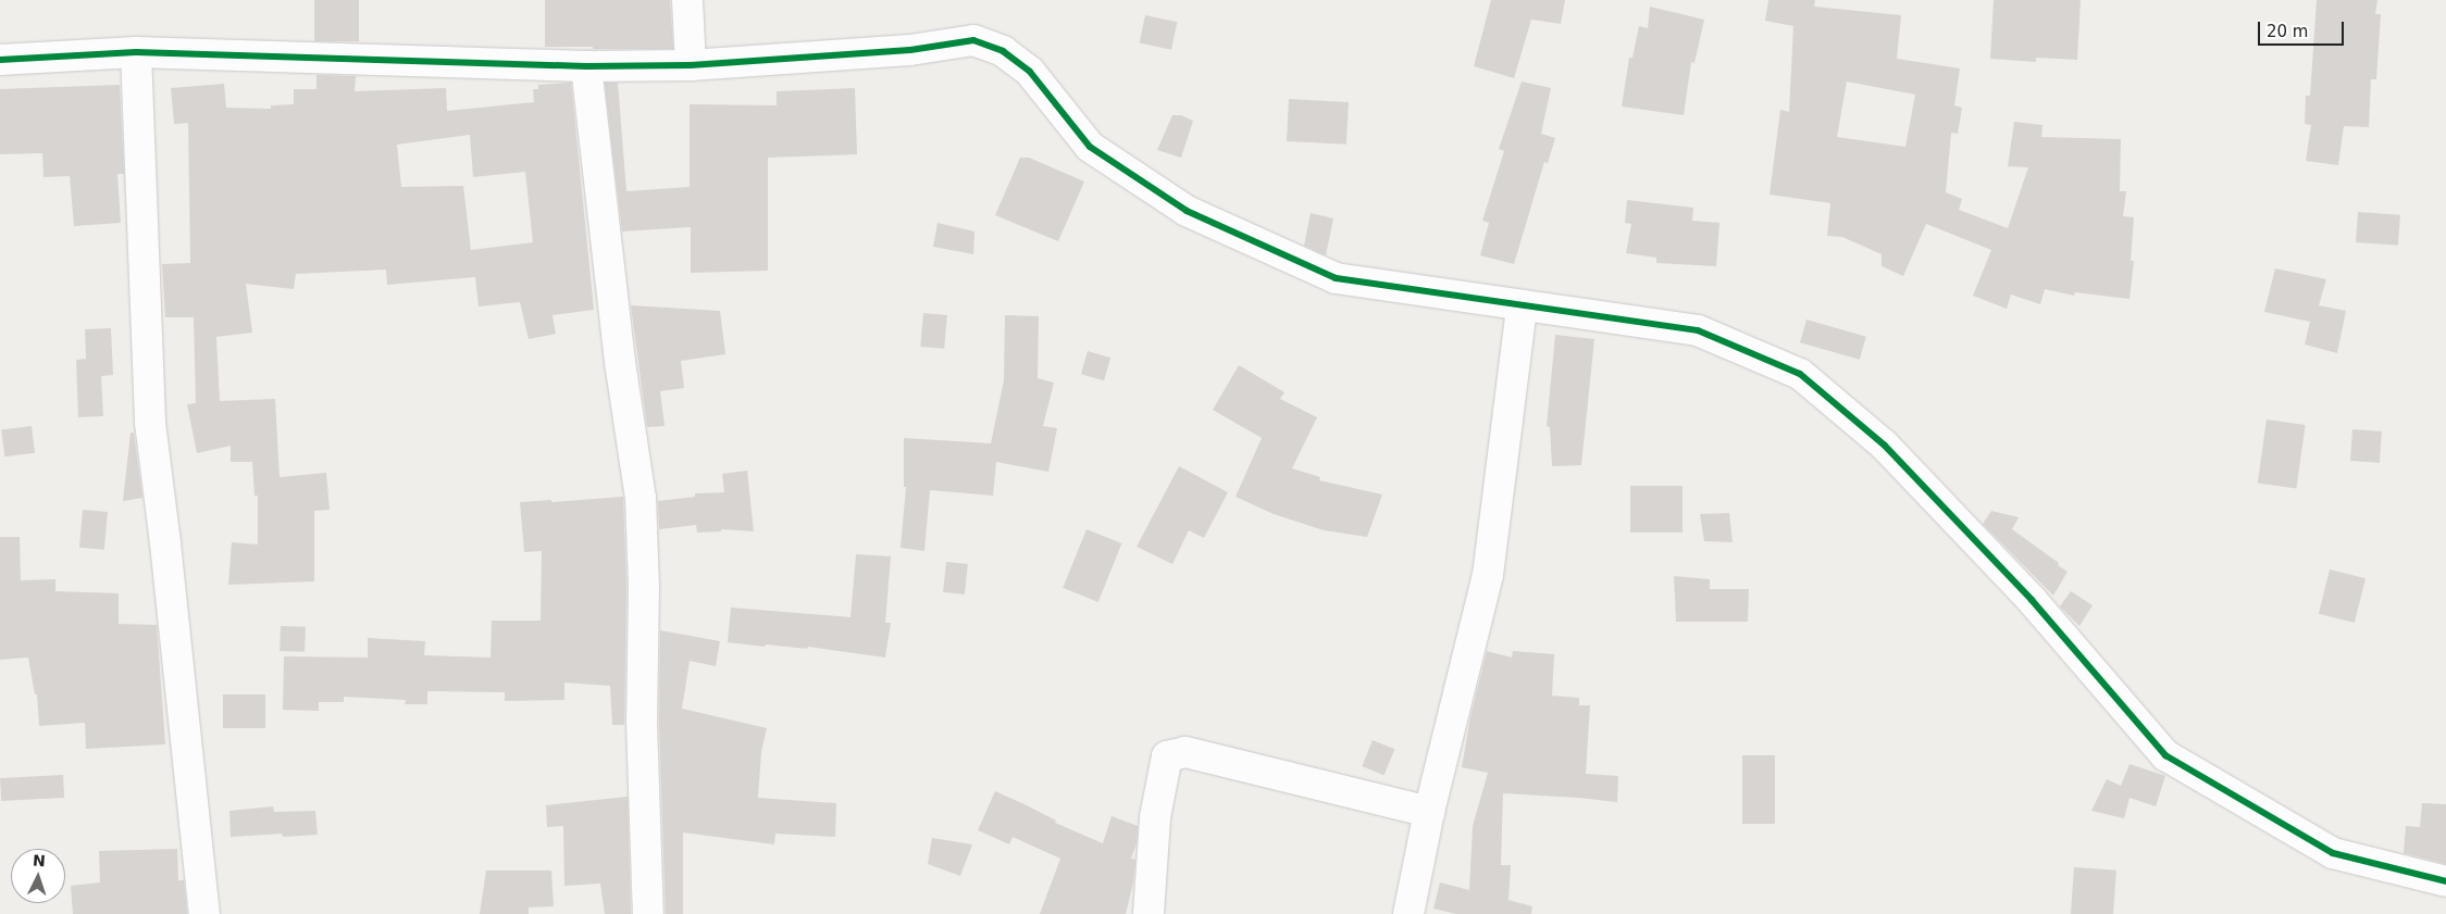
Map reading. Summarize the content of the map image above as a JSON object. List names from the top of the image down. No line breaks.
{"scale_bar":"20 m","north":"top"}
